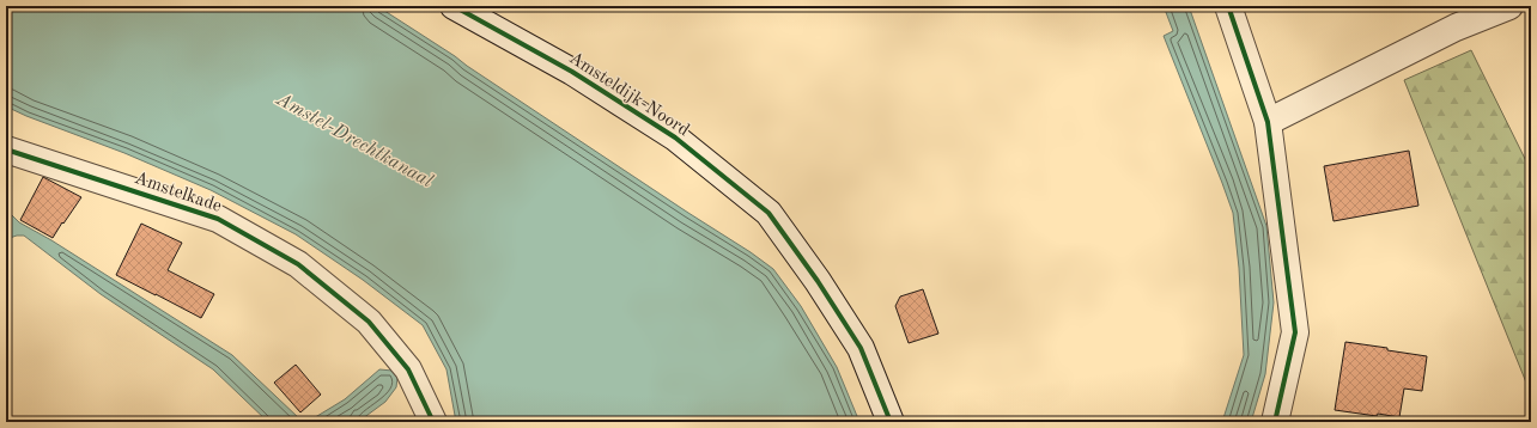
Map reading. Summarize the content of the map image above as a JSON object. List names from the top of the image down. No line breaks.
{"streets":{"street":["Amsteldijk-Noord","Amstelkade"]},"water":["Amstel-Drechtkanaal"]}
